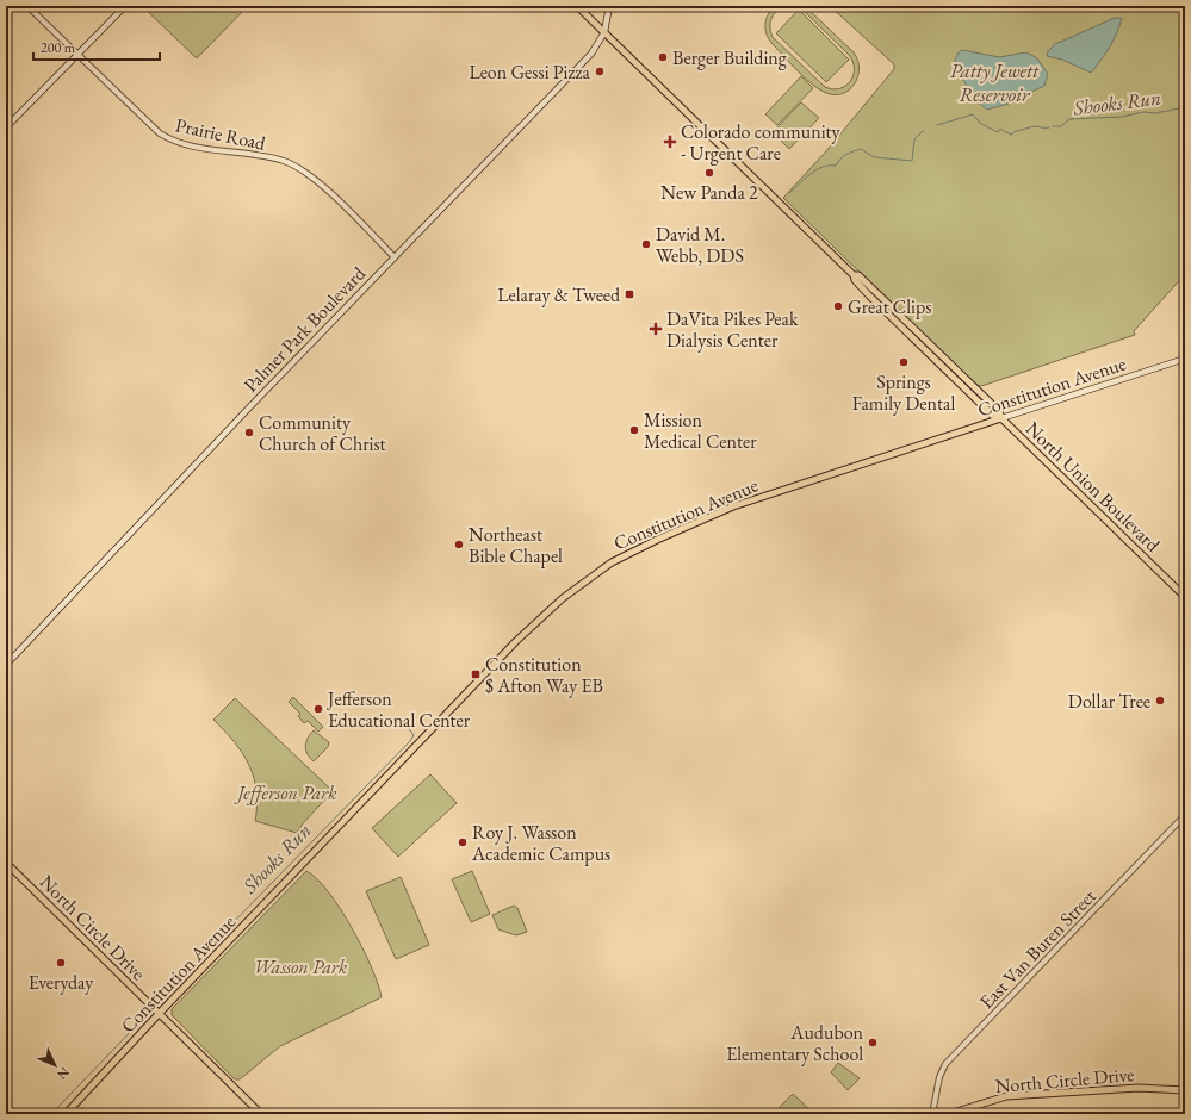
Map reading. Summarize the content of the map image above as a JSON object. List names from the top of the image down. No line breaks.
{"streets":{"main road":["Palmer Park Boulevard","Constitution Avenue","North Union Boulevard","North Circle Drive"],"street":["Prairie Road","East Van Buren Street"]},"crossings":[["Prairie Road","Palmer Park Boulevard"],["Palmer Park Boulevard","North Union Boulevard"],["Constitution Avenue","North Union Boulevard"],["Constitution Avenue","North Circle Drive"]],"water":["Patty Jewett Reservoir","Shooks Run"],"parks":["Jefferson Park","Wasson Park"],"places":{"other":["Berger Building","Leon Gessi Pizza","New Panda 2","David M. Webb, DDS","Great Clips","Springs Family Dental","Mission Medical Center","Community Church of Christ","Northeast Bible Chapel","Dollar Tree","Jefferson Educational Center","Roy J. Wasson Academic Campus","Everyday","Audubon Elementary School"],"health":["Colorado community - Urgent Care","DaVita Pikes Peak Dialysis Center"],"transit":["Lelaray & Tweed","Constitution $ Afton Way EB"]},"scale_bar":"200 m","north":"bottom right"}
